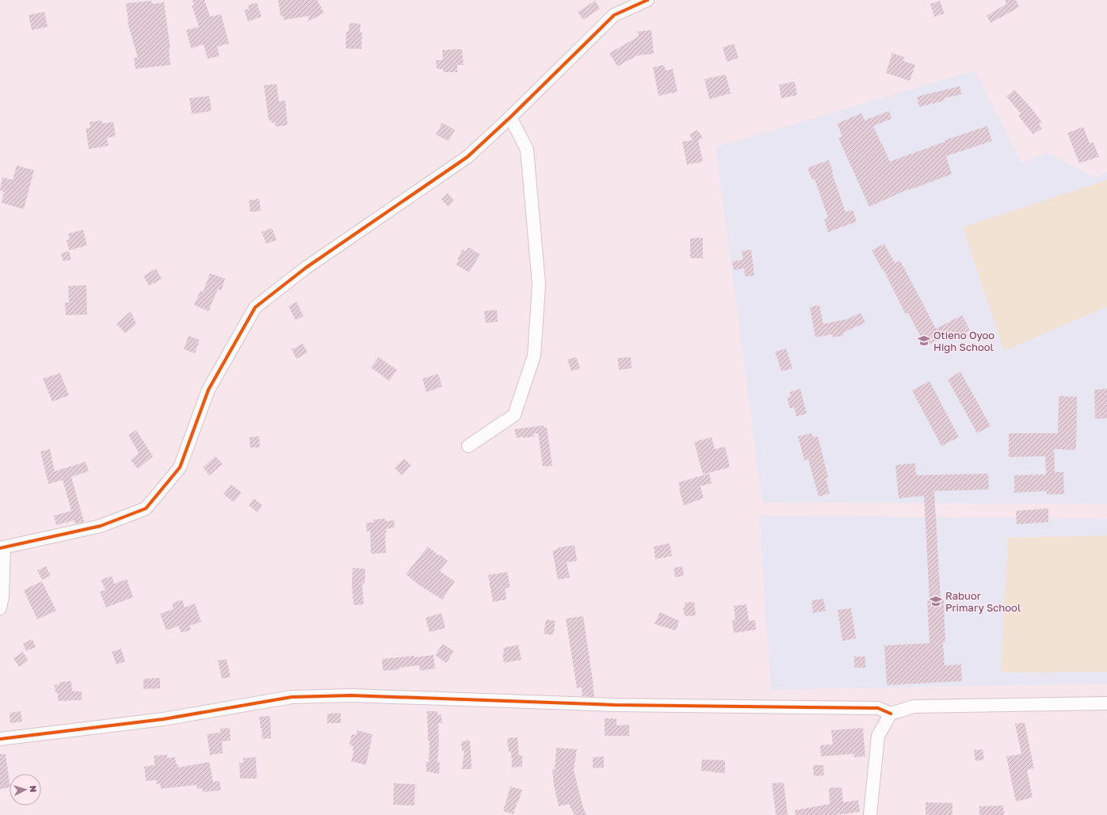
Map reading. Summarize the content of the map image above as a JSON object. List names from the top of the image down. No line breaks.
{"places":{"school or university":["Otieno Oyoo High School","Rabuor Primary School"]},"north":"right"}
